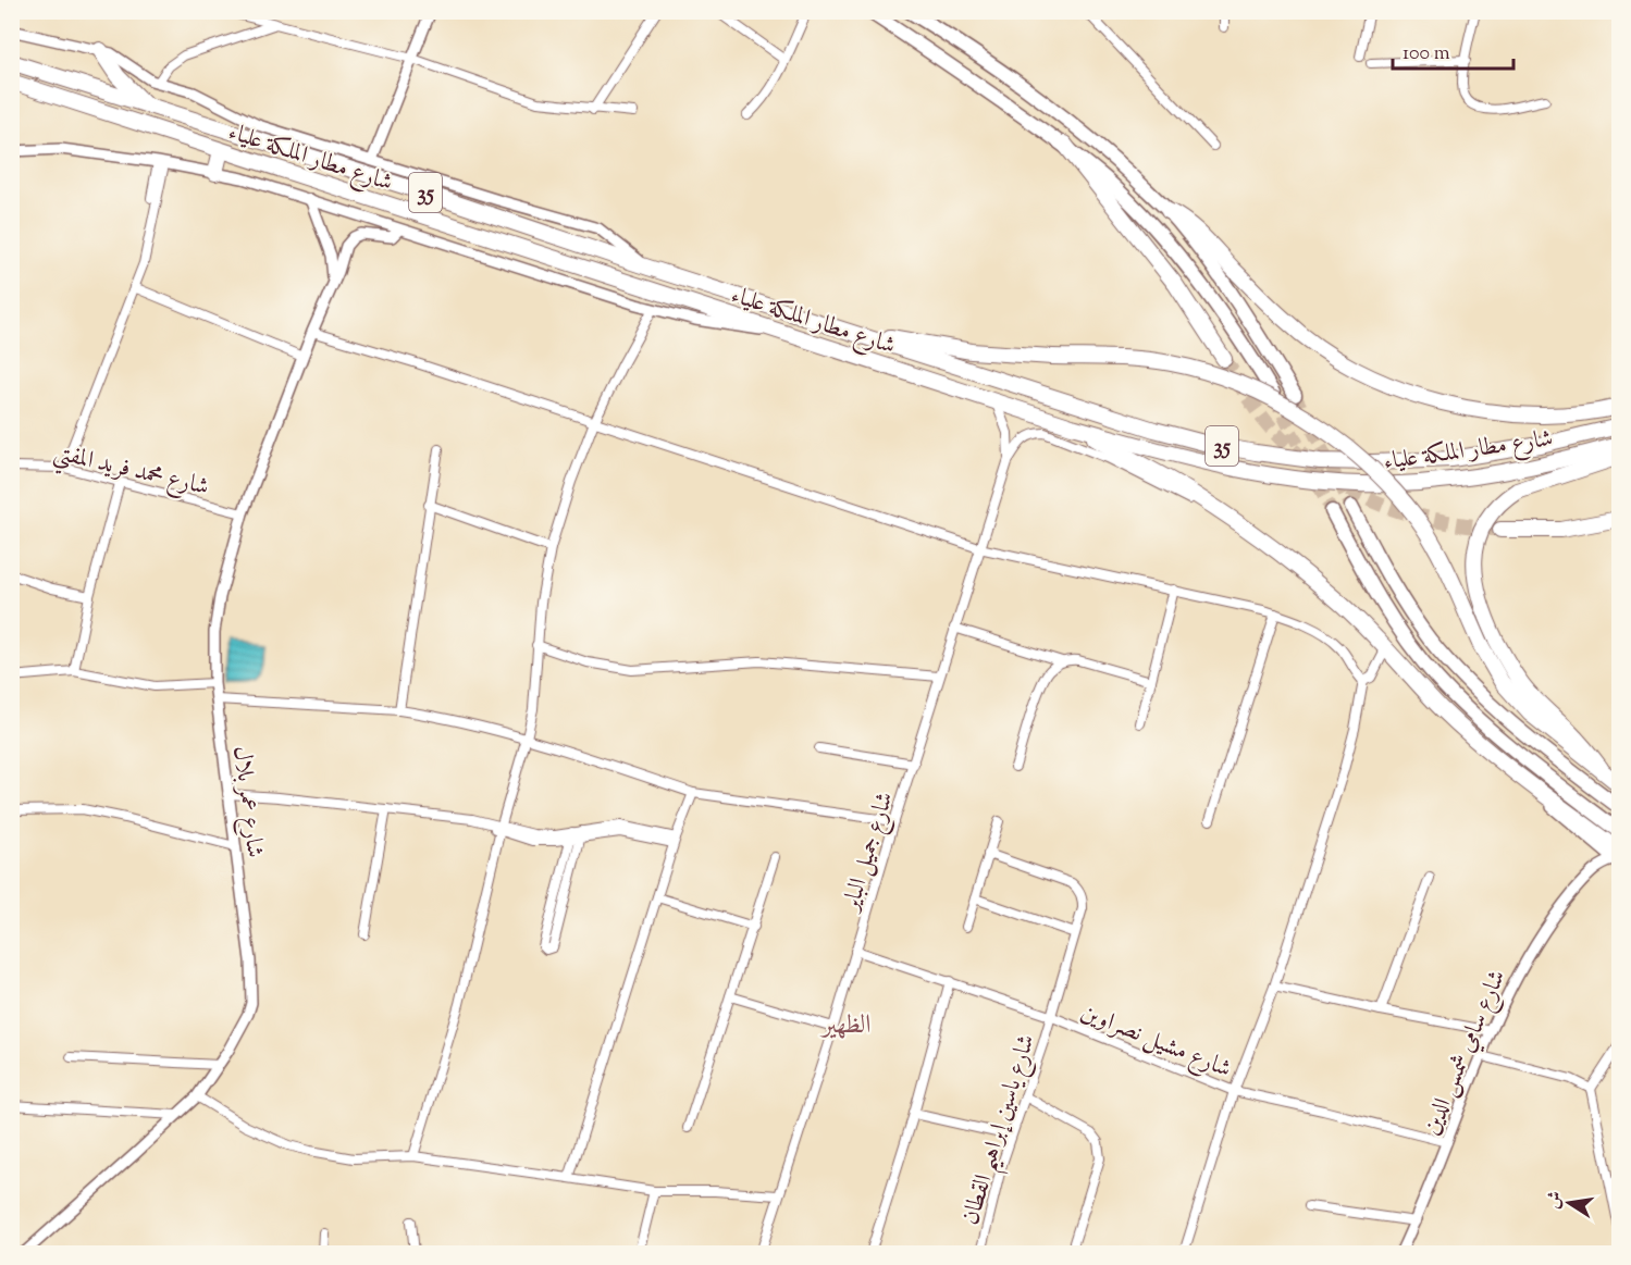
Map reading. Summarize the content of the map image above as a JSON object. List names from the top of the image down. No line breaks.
{"streets":{"highway":["شارع مطار الملكة علياء","35"],"street":["شارع محمد فريد المفتي","شارع عمر بلال","شارع جميل الباير","شارع مشيل نصراوين","شارع سامي شمس الدين","شارع ياسين إبراهيم القطان"]},"crossings":[["شارع مطار الملكة علياء","شارع جميل الباير"],["شارع محمد فريد المفتي","شارع عمر بلال"],["شارع جميل الباير","شارع مشيل نصراوين"],["شارع مشيل نصراوين","شارع سامي شمس الدين"],["شارع مشيل نصراوين","شارع ياسين إبراهيم القطان"]],"districts":["الظهير"],"scale_bar":"100 m","north":"left"}
